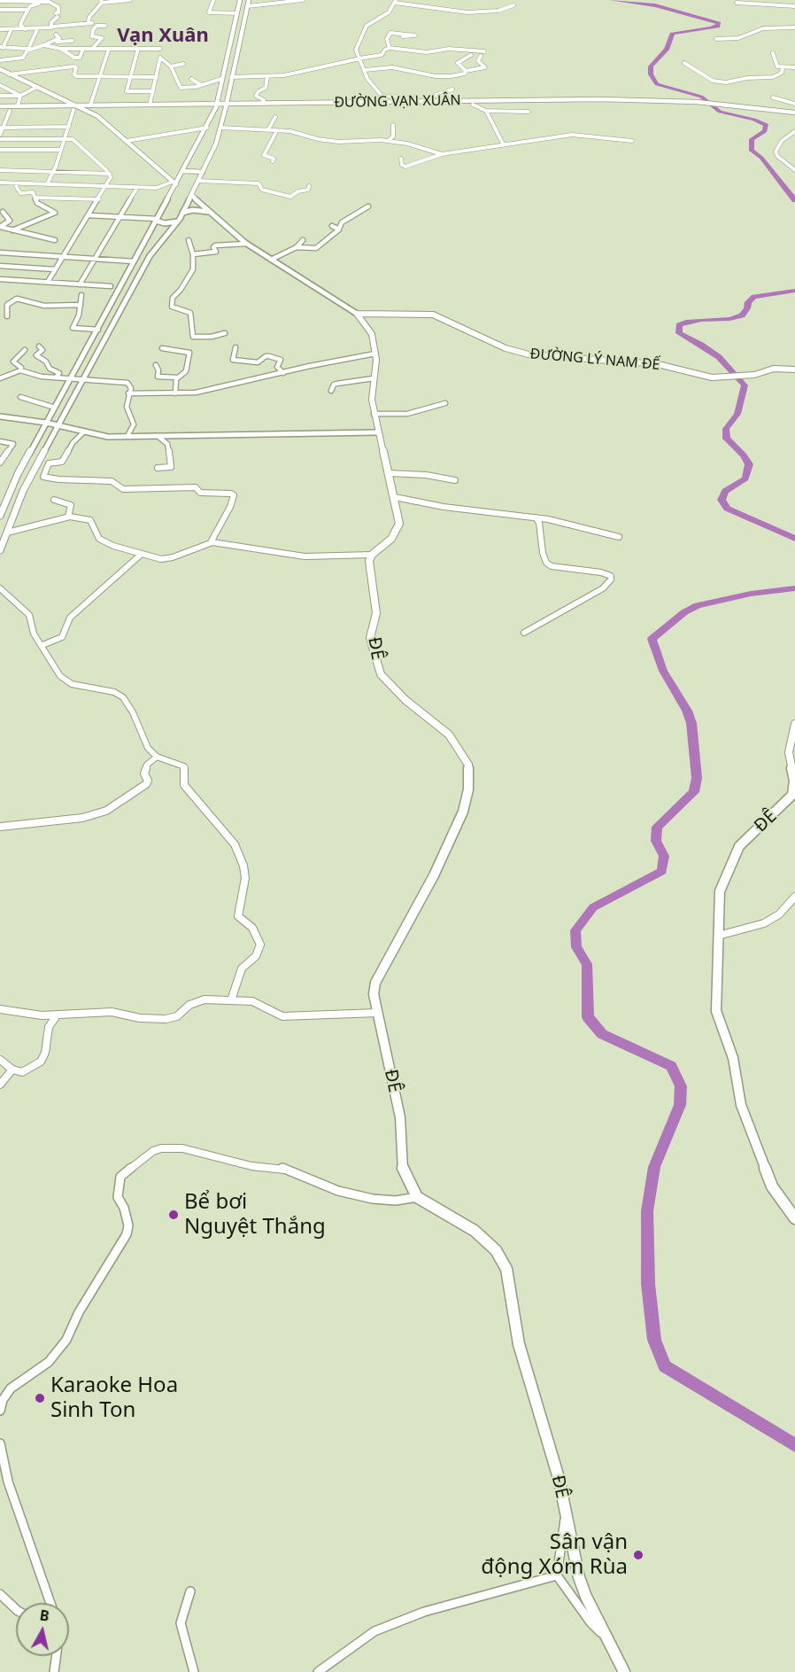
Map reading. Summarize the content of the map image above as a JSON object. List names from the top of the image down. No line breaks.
{"streets":{"main road":["ĐƯỜNG VẠN XUÂN","ĐƯỜNG LÝ NAM ĐẾ","ĐÊ"]},"districts":["Vạn Xuân"],"places":["Bể bơi Nguyệt Thắng","Karaoke Hoa Sinh Ton","Sân vận động Xóm Rùa"],"north":"top"}
